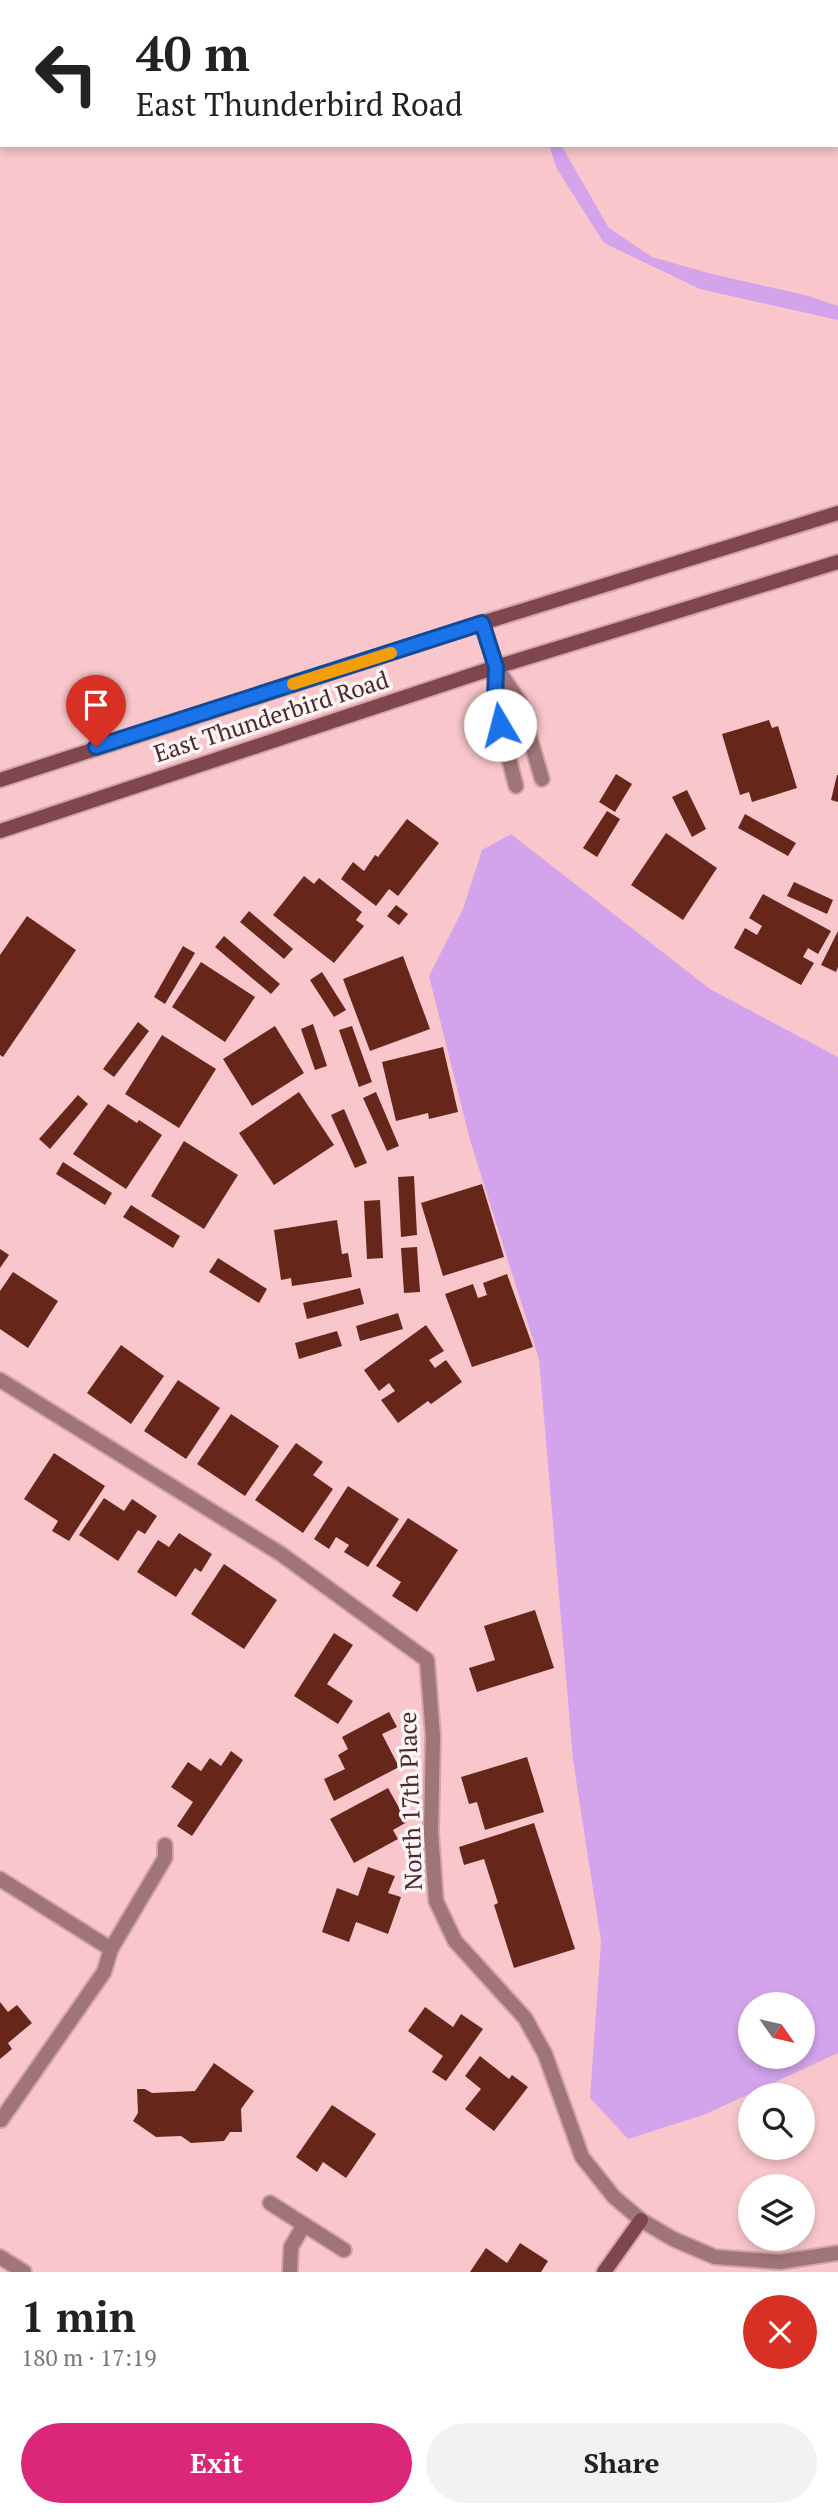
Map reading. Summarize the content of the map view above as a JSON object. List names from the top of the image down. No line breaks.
{"streets":{"main road":["East Thunderbird Road"],"street":["North 17th Place"]},"north":"bottom right","page":{"turn":["40 m","East Thunderbird Road"],"heading":["1 min","180 m · 17:19"],"buttons":["Exit","Share"]}}
